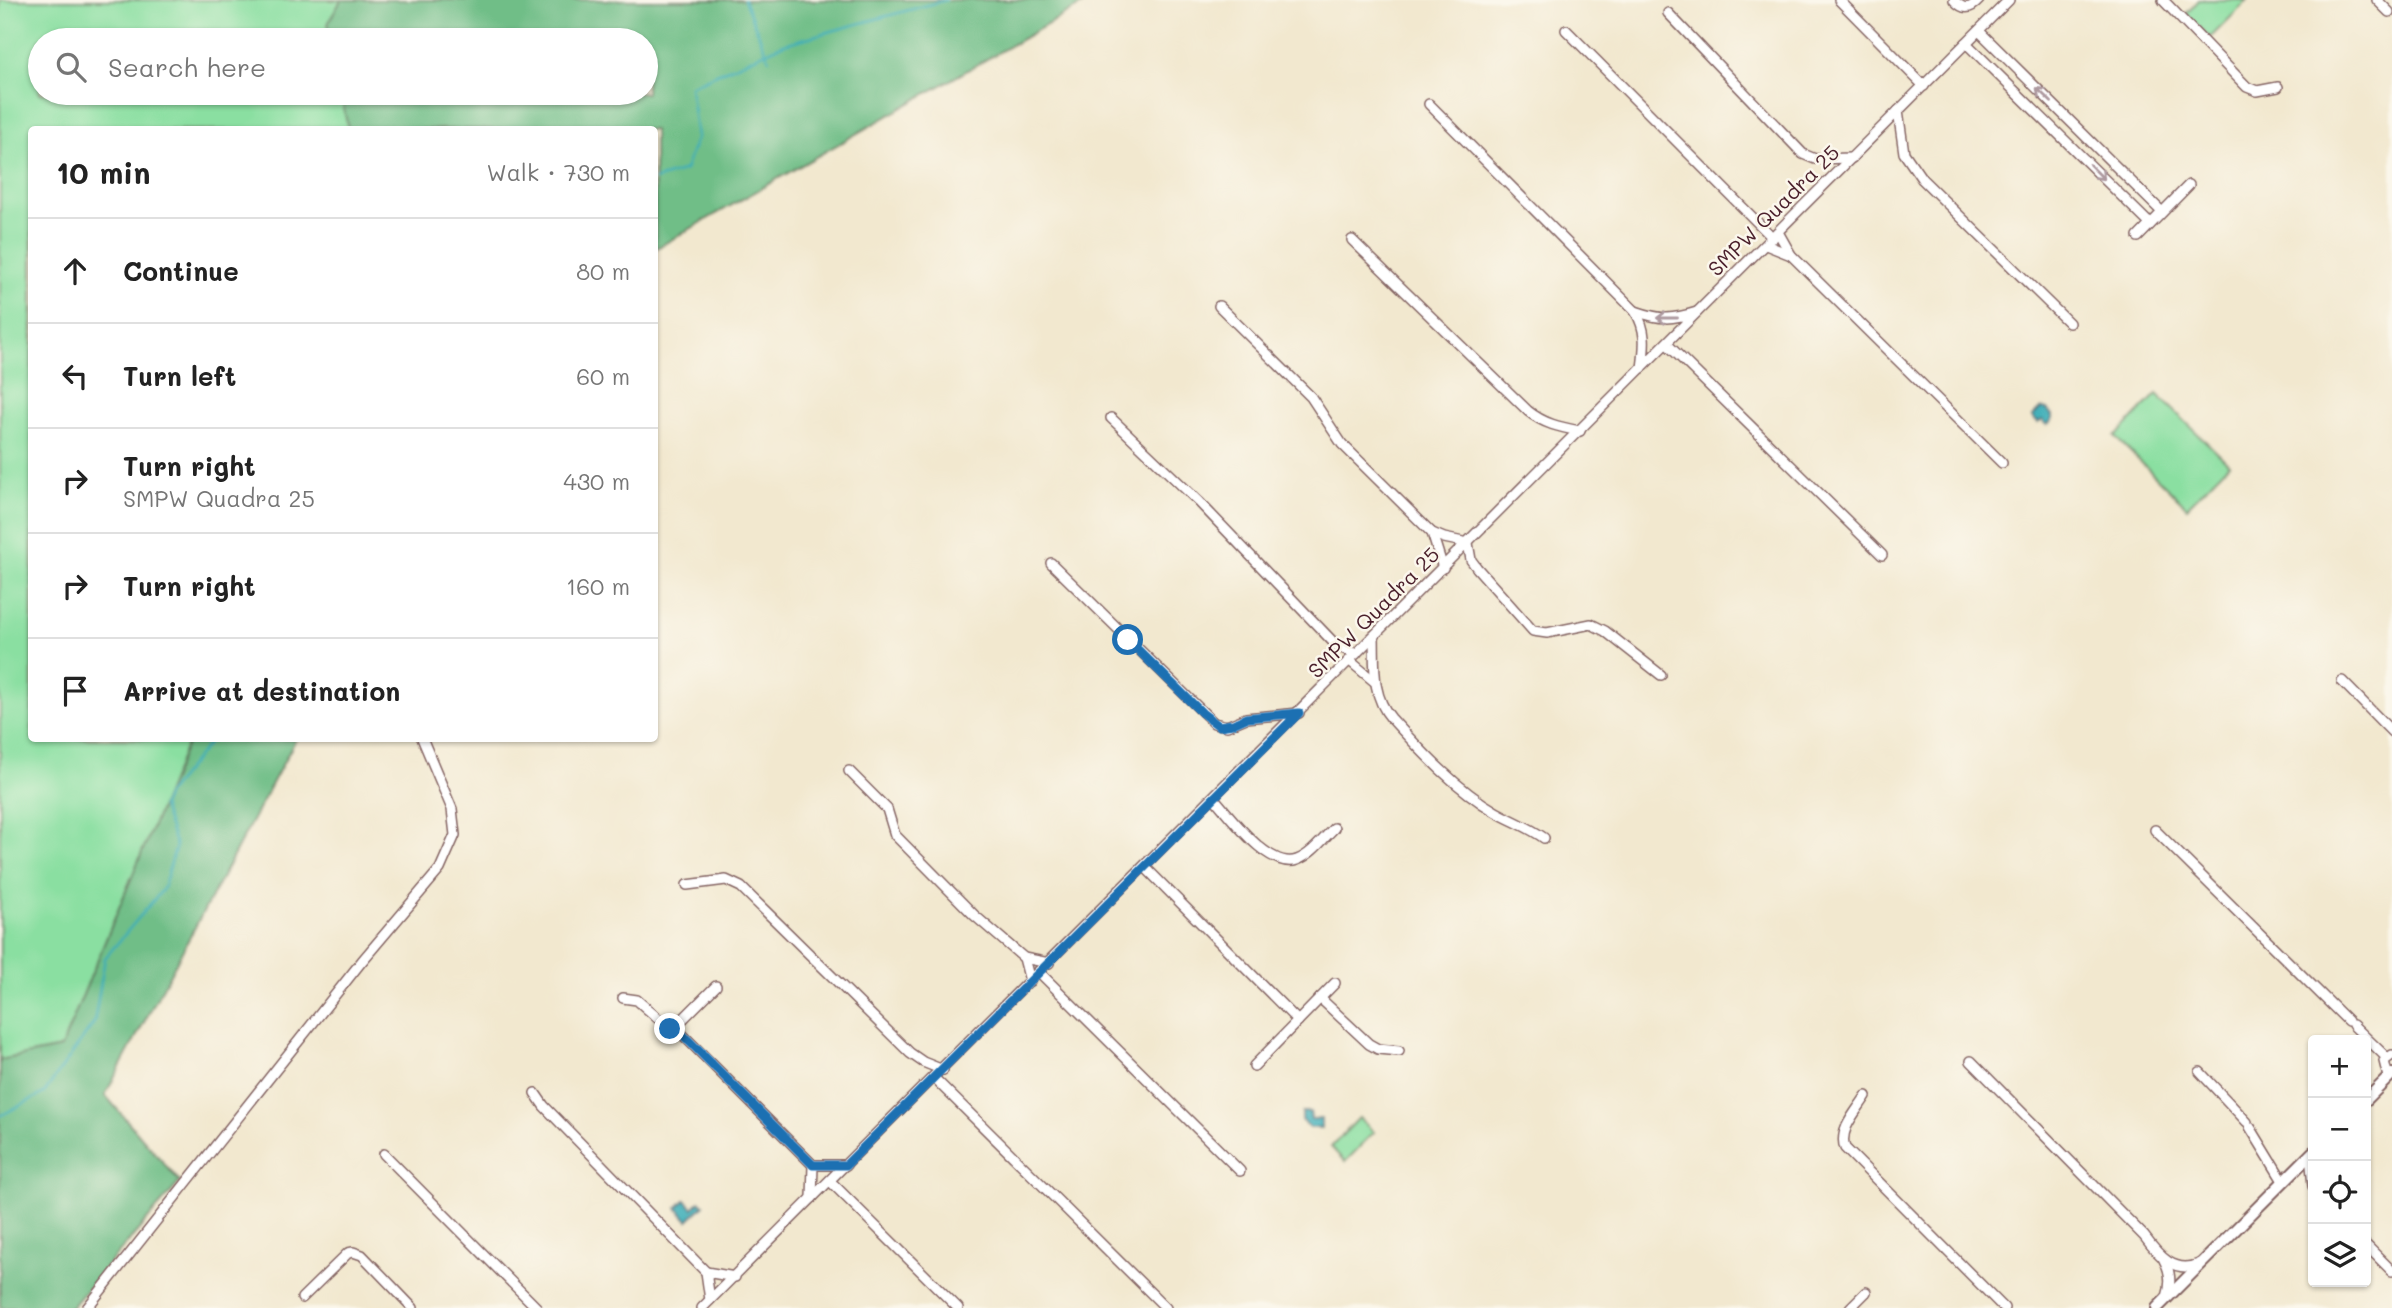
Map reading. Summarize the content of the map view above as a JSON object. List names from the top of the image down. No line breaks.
{"streets":{"street":["SMPW Quadra 25"]},"page":{"search":"Search here","heading":["10 min","Walk · 730 m"],"list":[["Continue","80 m"],["Turn left","60 m"],["Turn right","SMPW Quadra 25","430 m"],["Turn right","160 m"],"Arrive at destination"],"map_buttons":["+","−"]}}
